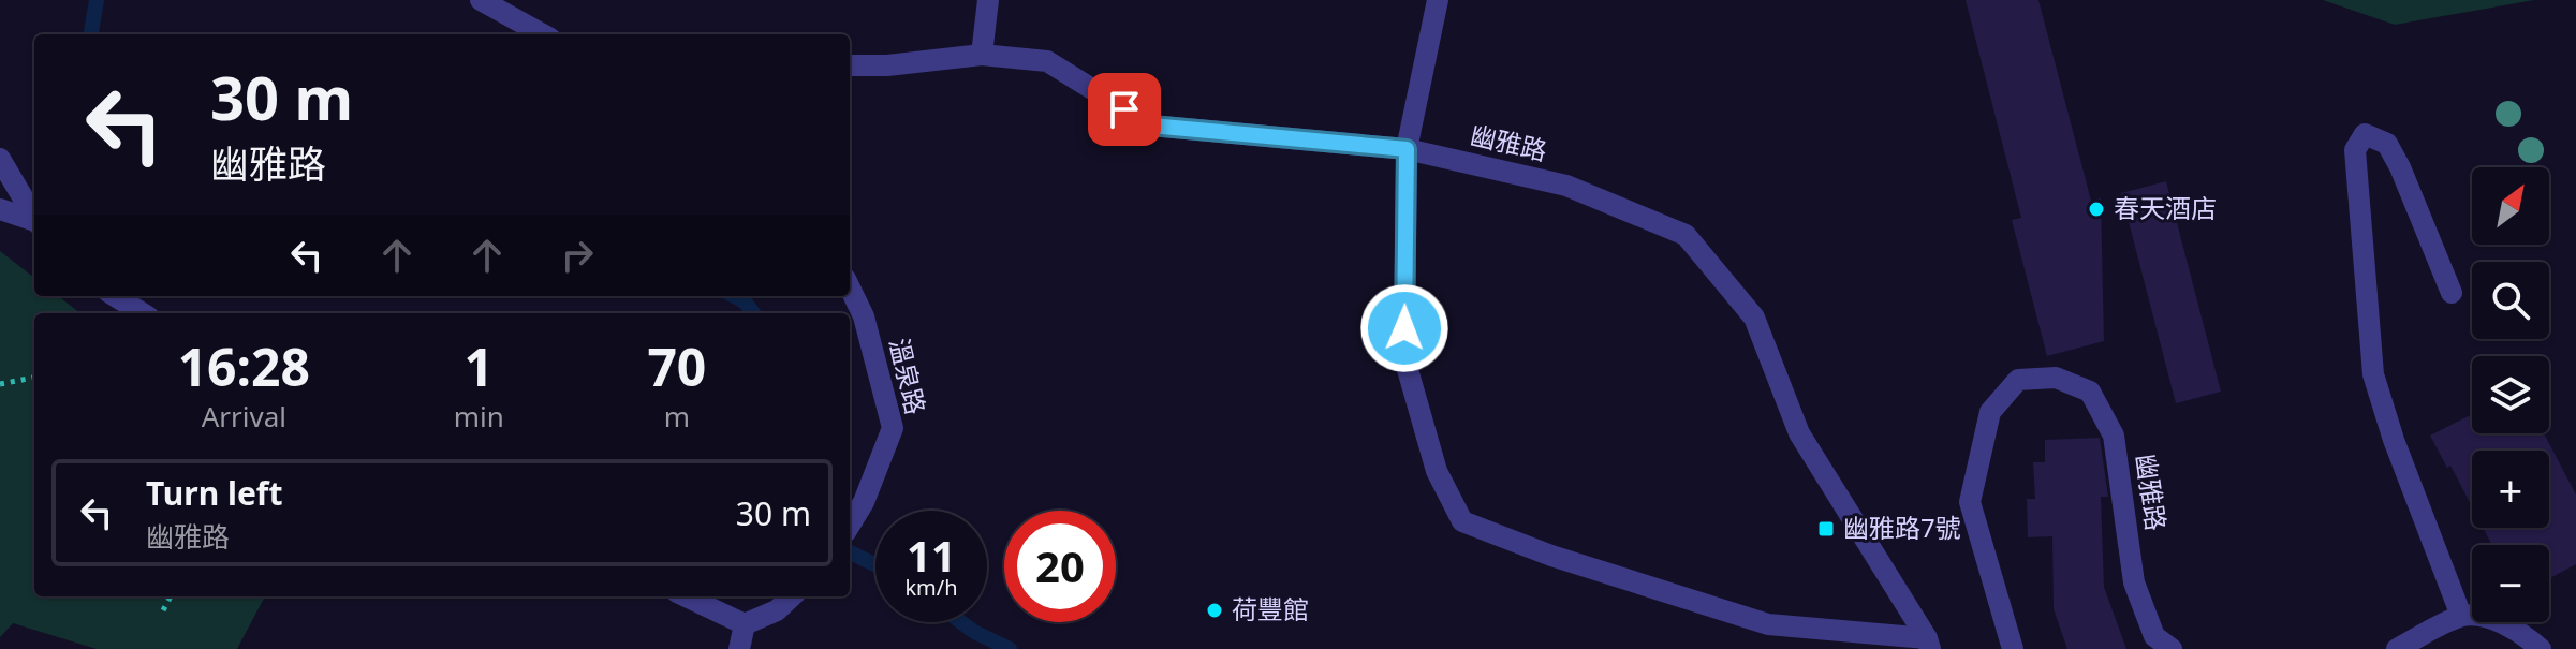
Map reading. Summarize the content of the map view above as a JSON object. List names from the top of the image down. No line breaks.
{"streets":{"street":["幽雅路","溫泉路"]},"places":{"other":["春天酒店","荷豐館"],"transit":["幽雅路7號"]},"north":"top right","page":{"turn":["30 m","幽雅路"],"map_buttons":["+","−"],"eta":["16:28","Arrival","1","min","70","m"],"list":[{"name":"Turn left","note":"幽雅路","value":"30 m"}],"speed":"11 km/h","limit":"20"}}
